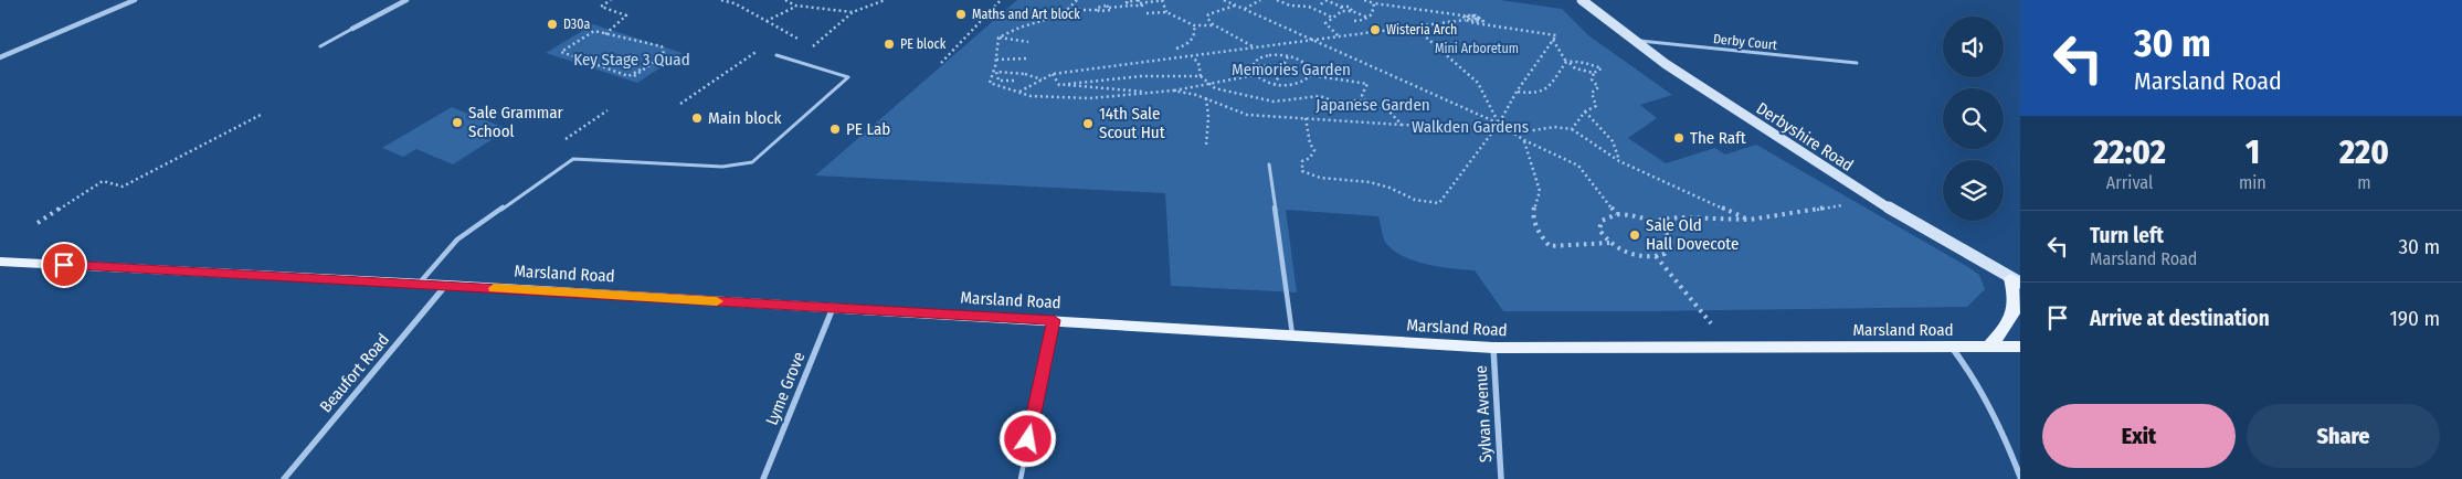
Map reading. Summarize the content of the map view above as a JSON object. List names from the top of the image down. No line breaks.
{"streets":{"main road":["Marsland Road"],"street":["Derbyshire Road","Beaufort Road","Lyme Grove","Sylvan Avenue"],"lane":["Derby Court"]},"crossings":[["Derby Court","Derbyshire Road"],["Marsland Road","Beaufort Road"],["Marsland Road","Lyme Grove"],["Marsland Road","Sylvan Avenue"]],"parks":["Mini Arboretum","Key Stage 3 Quad","Memories Garden","Japanese Garden","Walkden Gardens"],"places":["Maths and Art block","D30a","Wisteria Arch","PE block","Main block","Sale Grammar School","14th Sale Scout Hut","PE Lab","The Raft","Sale Old Hall Dovecote"],"page":{"turn":["30 m","Marsland Road"],"eta":["22:02","Arrival","1","min","220","m"],"list":[{"name":"Turn left","note":"Marsland Road","value":"30 m"},{"name":"Arrive at destination","value":"190 m"}],"buttons":["Exit","Share"]}}
